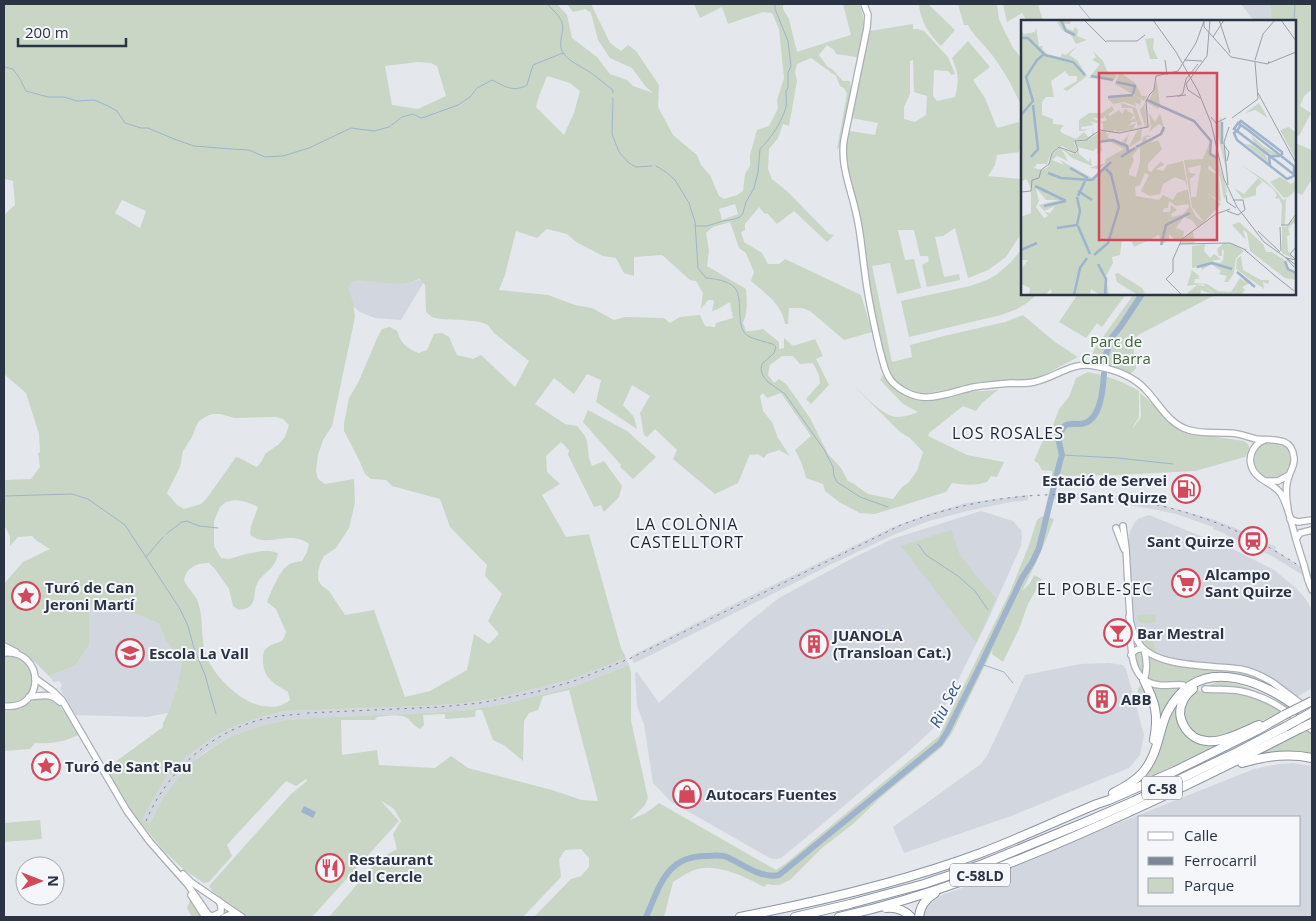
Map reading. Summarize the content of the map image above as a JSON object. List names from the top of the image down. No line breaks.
{"streets":{"highway":["C-58","C-58LD"]},"districts":["LOS ROSALES","LA COLÒNIA CASTELLTORT","EL POBLE-SEC"],"water":["Riu Sec"],"parks":["Parc de Can Barra"],"places":{"fuel station":["Estació de Servei BP Sant Quirze"],"station":["Sant Quirze"],"supermarket":["Alcampo Sant Quirze"],"place":["Turó de Can Jeroni Martí","Turó de Sant Pau"],"bar":["Bar Mestral"],"building":["JUANOLA (Transloan Cat.)","ABB"],"school or university":["Escola La Vall"],"shop":["Autocars Fuentes"],"restaurant":["Restaurant del Cercle"]},"legend":["Calle","Ferrocarril","Parque"],"scale_bar":"200 m","north":"right"}
